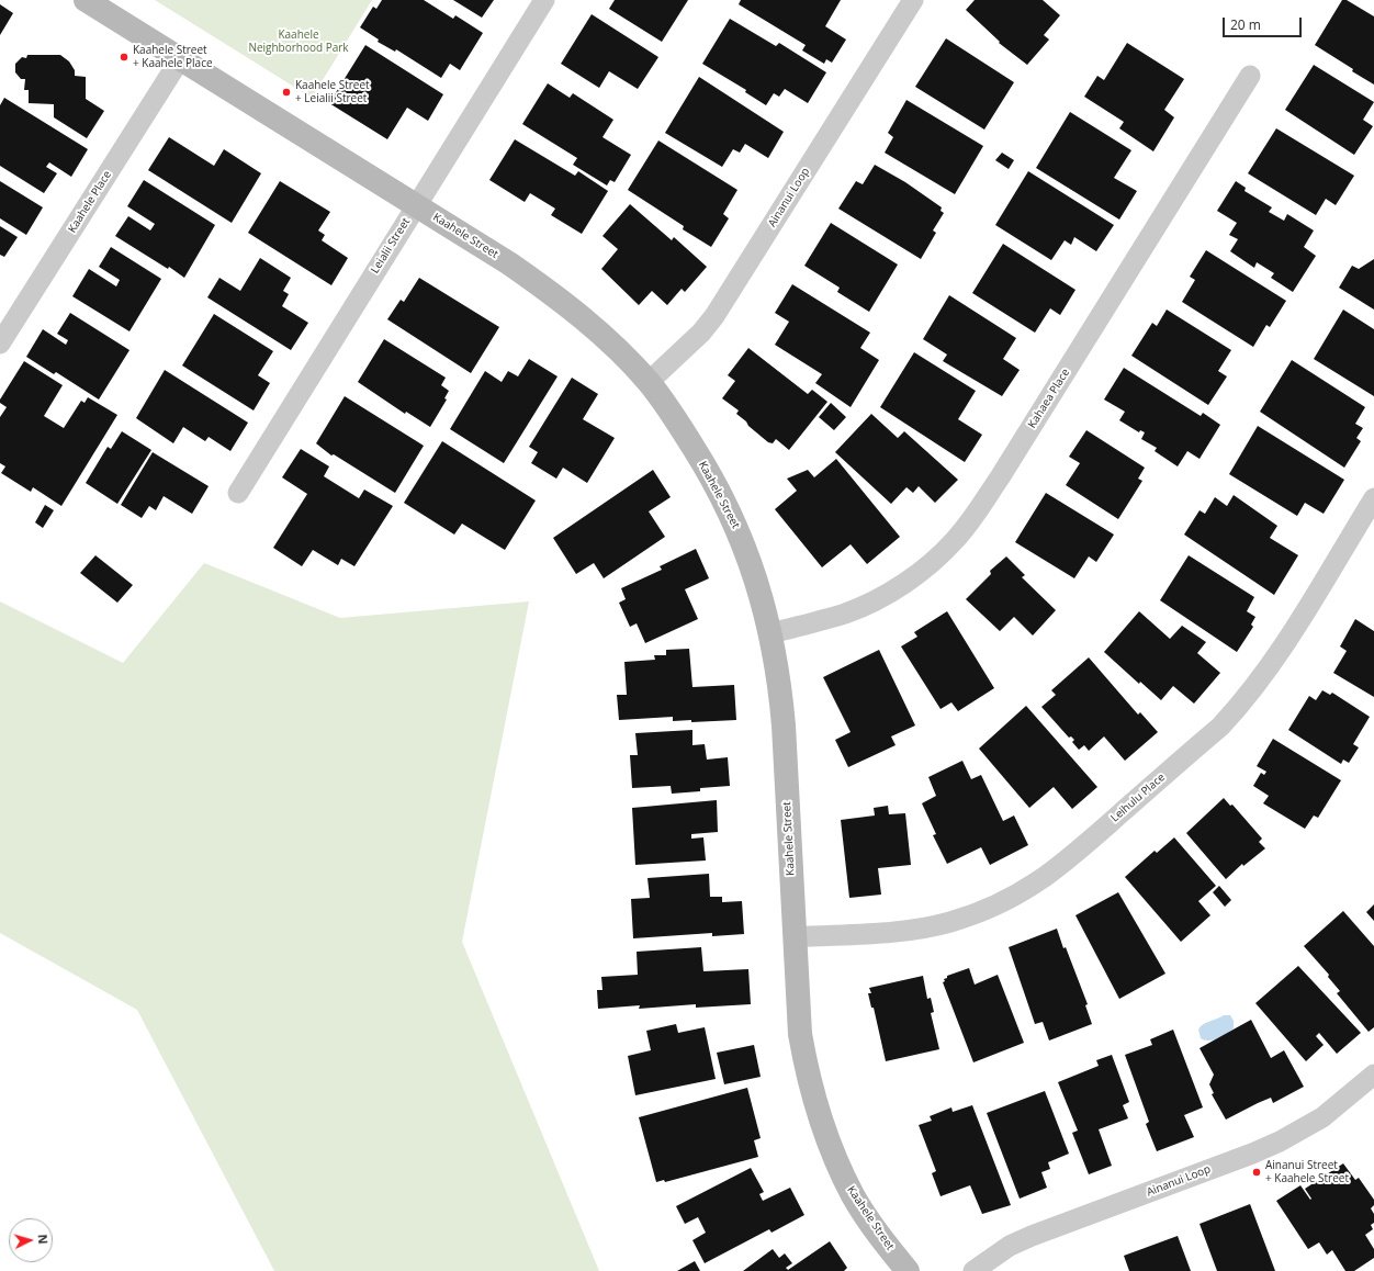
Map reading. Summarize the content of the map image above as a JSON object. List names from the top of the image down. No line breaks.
{"streets":{"street":["Ainanui Loop","Kaahele Place","Kaahele Street","Leialii Street","Kahaea Place","Leihulu Place"]},"crossings":[["Ainanui Loop","Kaahele Street"],["Kaahele Place","Kaahele Street"],["Kaahele Street","Leialii Street"],["Kaahele Street","Kahaea Place"],["Kaahele Street","Leihulu Place"]],"parks":["Kaahele Neighborhood Park"],"places":["Kaahele Street + Kaahele Place","Kaahele Street + Leialii Street","Ainanui Street + Kaahele Street"],"scale_bar":"20 m","north":"right"}
